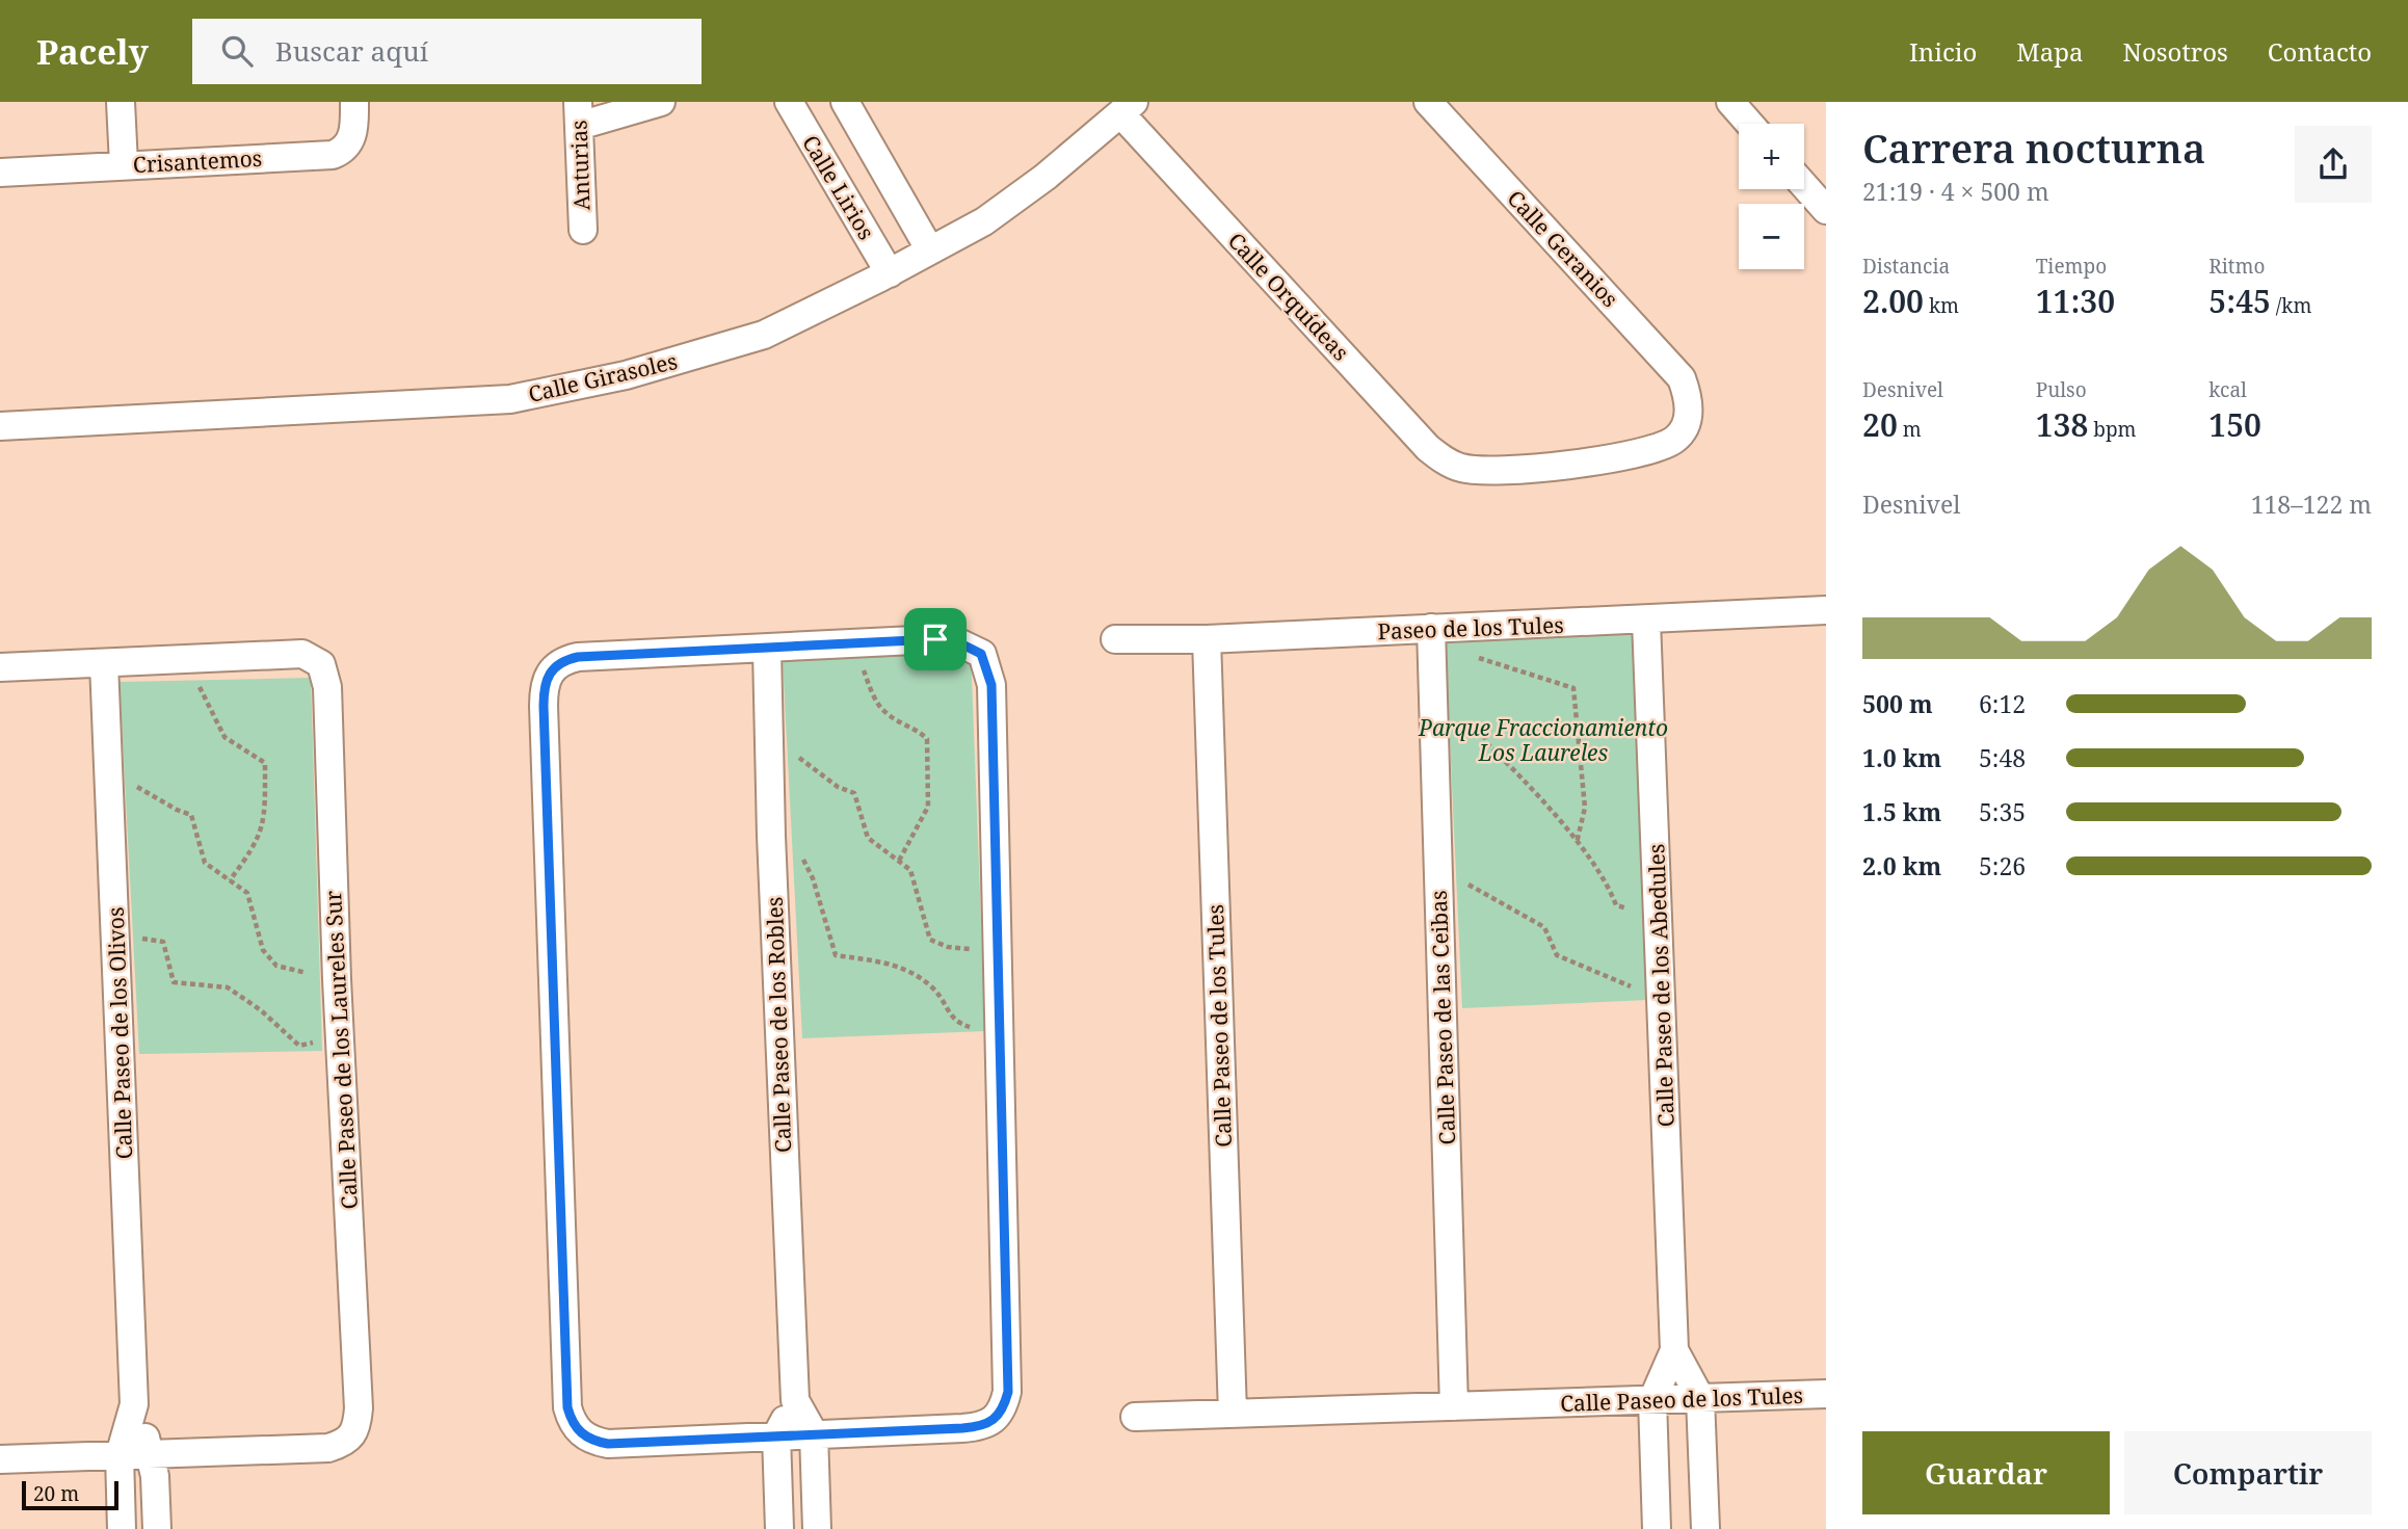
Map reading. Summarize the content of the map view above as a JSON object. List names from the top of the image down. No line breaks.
{"streets":{"street":["Crisantemos","Anturias","Calle Lirios","Calle Geranios","Calle Orquídeas","Calle Girasoles","Paseo de los Tules","Calle Paseo de los Abedules","Calle Paseo de las Ceibas","Calle Paseo de los Robles","Calle Paseo de los Tules","Calle Paseo de los Olivos","Calle Paseo de los Laureles Sur"]},"crossings":[["Calle Lirios","Calle Girasoles"],["Calle Geranios","Calle Orquídeas"],["Calle Orquídeas","Calle Girasoles"],["Paseo de los Tules","Calle Paseo de los Abedules"],["Paseo de los Tules","Calle Paseo de las Ceibas"],["Paseo de los Tules","Calle Paseo de los Tules"],["Calle Paseo de los Abedules","Calle Paseo de los Tules"],["Calle Paseo de las Ceibas","Calle Paseo de los Tules"],["Calle Paseo de los Olivos","Calle Paseo de los Laureles Sur"]],"parks":["Parque Fraccionamiento Los Laureles"],"scale_bar":"20 m","page":{"header":"Pacely","search":"Buscar aquí","nav":["Inicio","Mapa","Nosotros","Contacto"],"heading":["Carrera nocturna","21:19 · 4 × 500 m"],"map_buttons":["+","−"],"stats":[["Distancia","2.00 km"],["Tiempo","11:30"],["Ritmo","5:45 /km"],["Desnivel","20 m"],["Pulso","138 bpm"],["kcal","150"]],"chart":["Desnivel","118–122 m"],"list":[{"name":"500 m","note":"6:12"},{"name":"1.0 km","note":"5:48"},{"name":"1.5 km","note":"5:35"},{"name":"2.0 km","note":"5:26"}],"buttons":["Guardar","Compartir"],"scale":"20 m"}}
